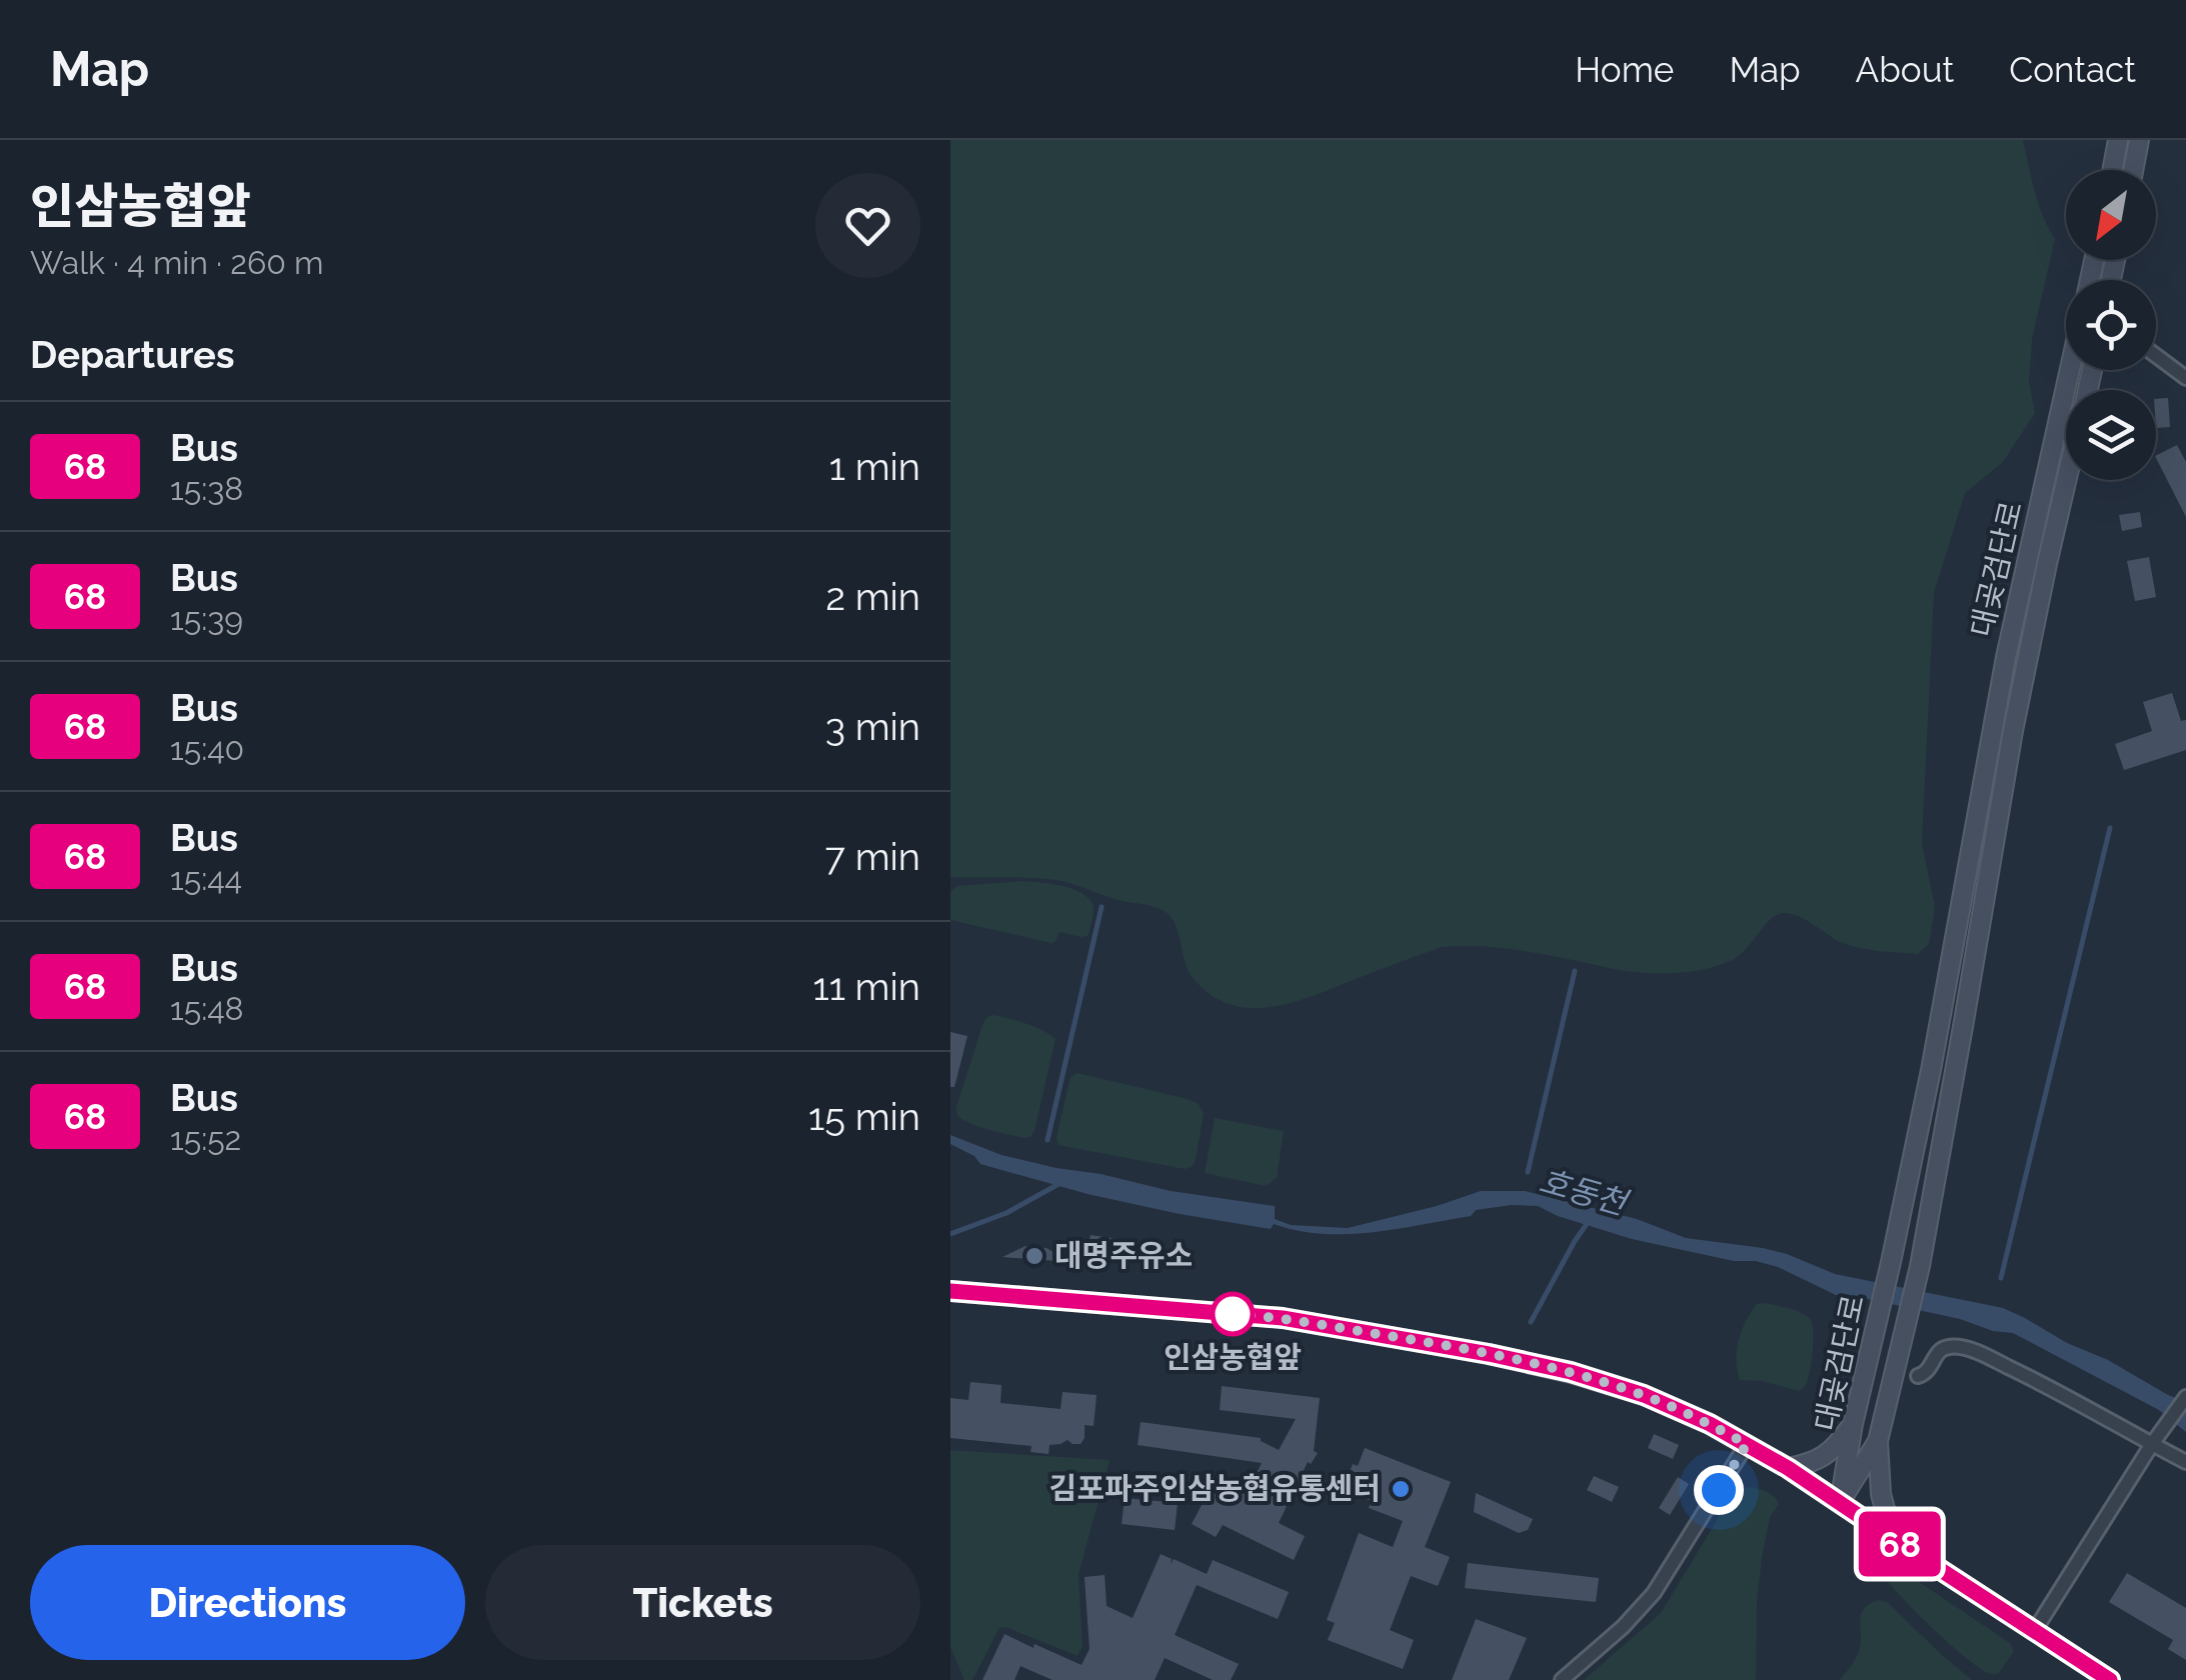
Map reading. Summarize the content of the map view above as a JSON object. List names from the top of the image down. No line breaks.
{"streets":{"main road":["대곶검단로"]},"water":["호동천"],"places":["대명주유소","인삼농협앞","김포파주인삼농협유통센터"],"lines":["bus line 68"],"north":"bottom left","page":{"header":"Map","nav":["Home","Map","About","Contact"],"heading":[["인삼농협앞","Walk · 4 min · 260 m"],"Departures"],"on_map":"68","list":[{"mark":"68","name":"Bus","note":"15:38","value":"1 min"},{"mark":"68","name":"Bus","note":"15:39","value":"2 min"},{"mark":"68","name":"Bus","note":"15:40","value":"3 min"},{"mark":"68","name":"Bus","note":"15:44","value":"7 min"},{"mark":"68","name":"Bus","note":"15:48","value":"11 min"},{"mark":"68","name":"Bus","note":"15:52","value":"15 min"}],"buttons":["Directions","Tickets"]}}
